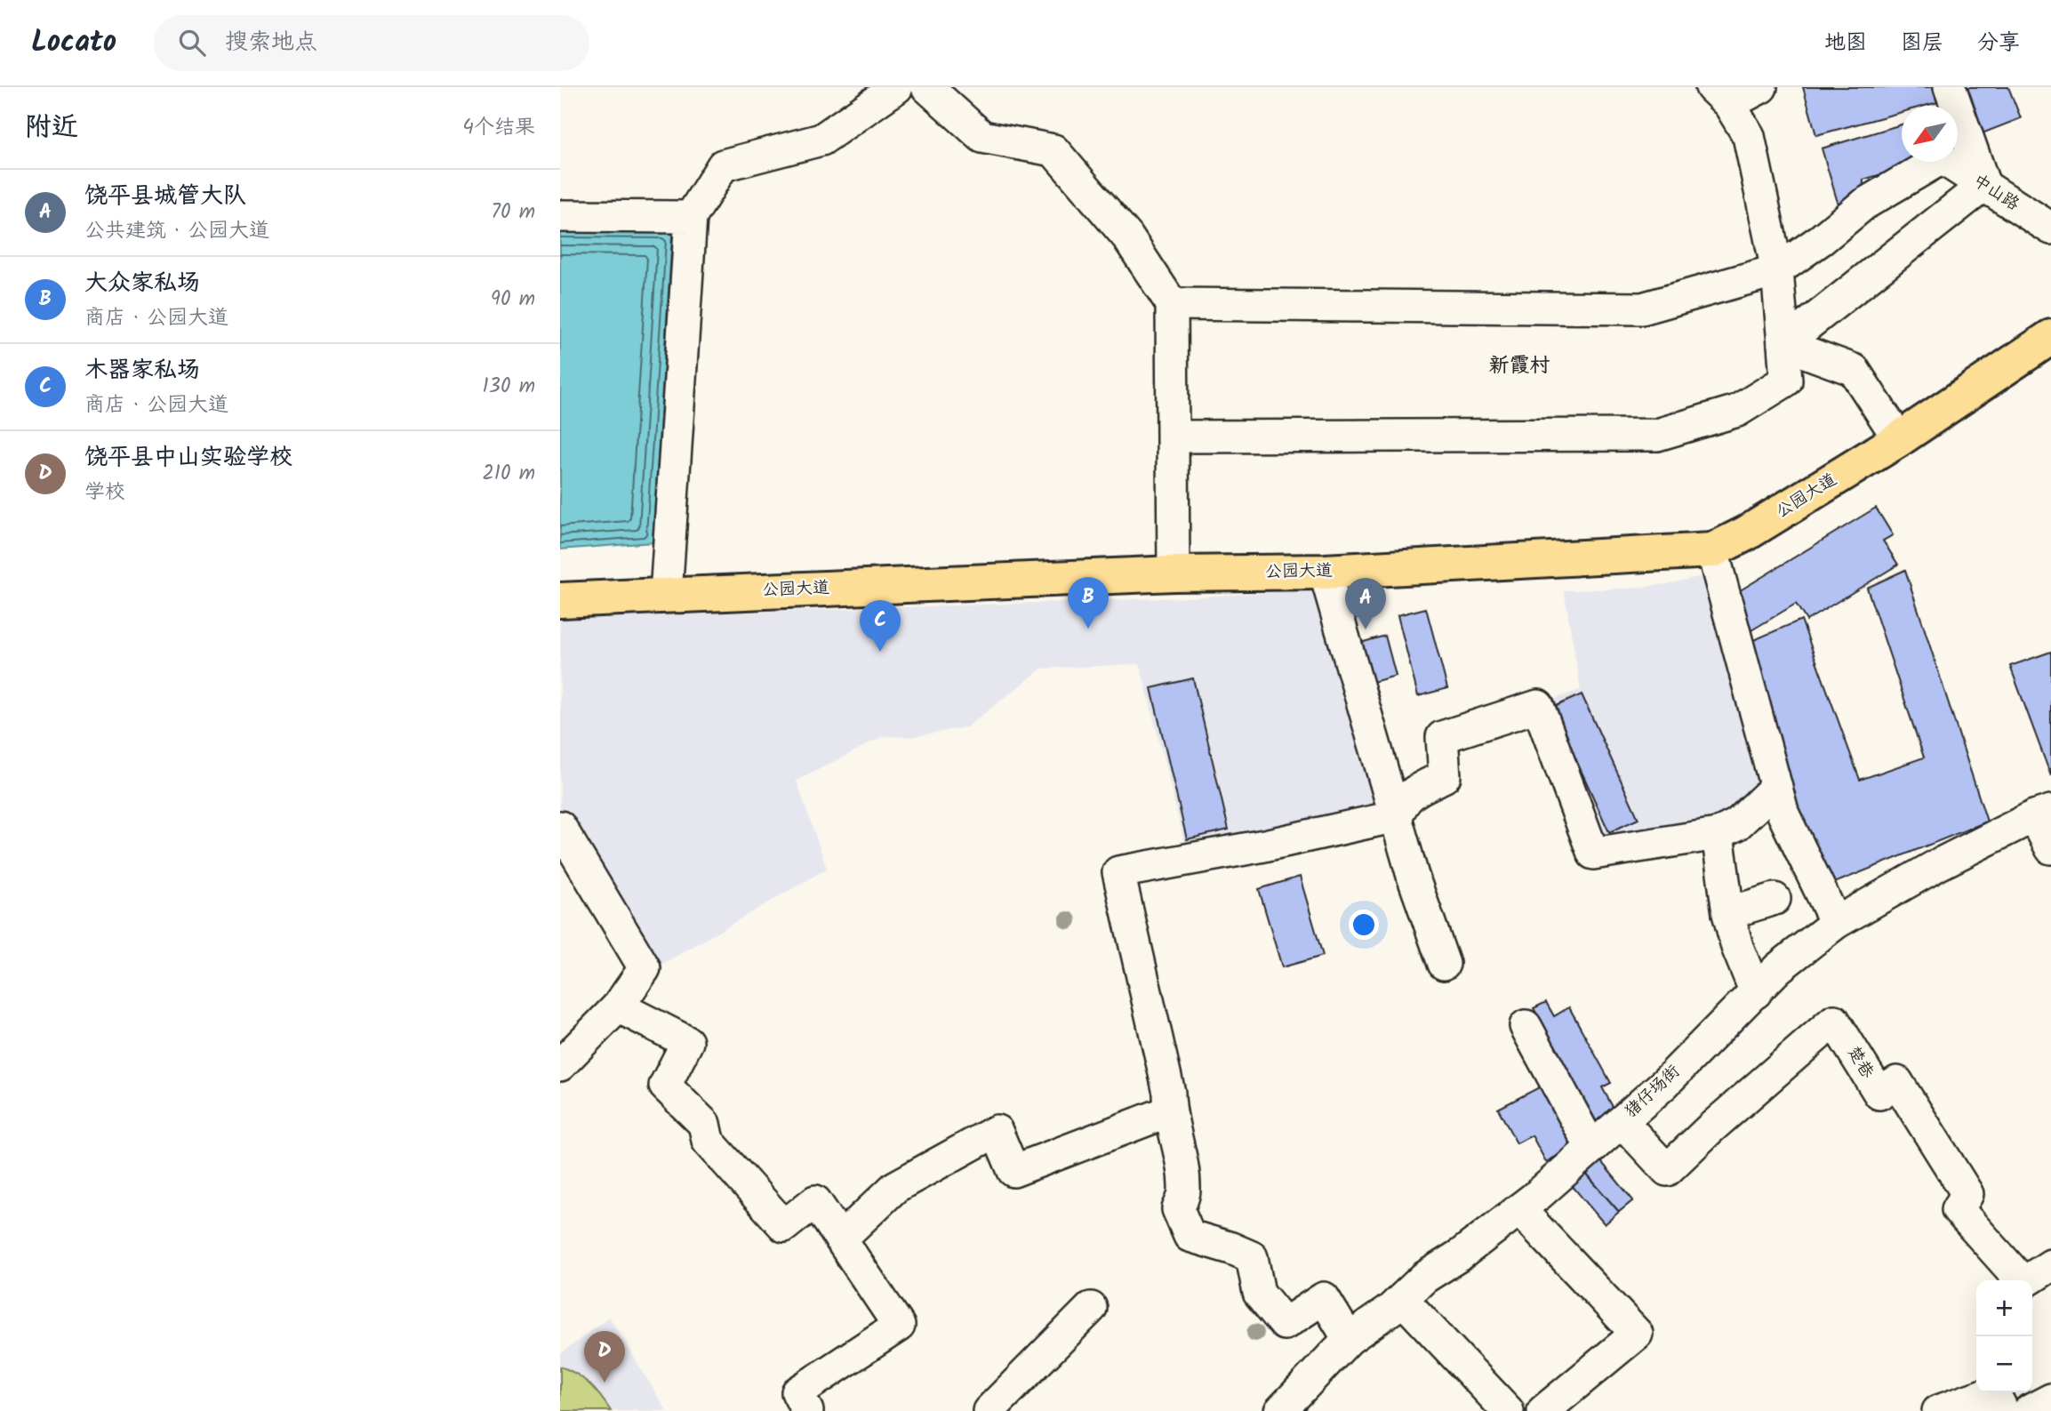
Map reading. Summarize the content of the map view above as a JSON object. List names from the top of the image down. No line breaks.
{"streets":{"main road":["公园大道"],"street":["中山路","楚巷","猪仔场街"]},"crossings":[["楚巷","猪仔场街"]],"districts":["新霞村"],"north":"bottom left","page":{"header":"Locato","search":"搜索地点","nav":["地图","图层","分享"],"heading":["附近","4个结果"],"list":[{"mark":"A","name":"饶平县城管大队","note":"公共建筑 · 公园大道","value":"70 m"},{"mark":"B","name":"大众家私场","note":"商店 · 公园大道","value":"90 m"},{"mark":"C","name":"木器家私场","note":"商店 · 公园大道","value":"130 m"},{"mark":"D","name":"饶平县中山实验学校","note":"学校","value":"210 m"}],"pins":["B","A","C","D"],"map_buttons":["+","−"]}}
